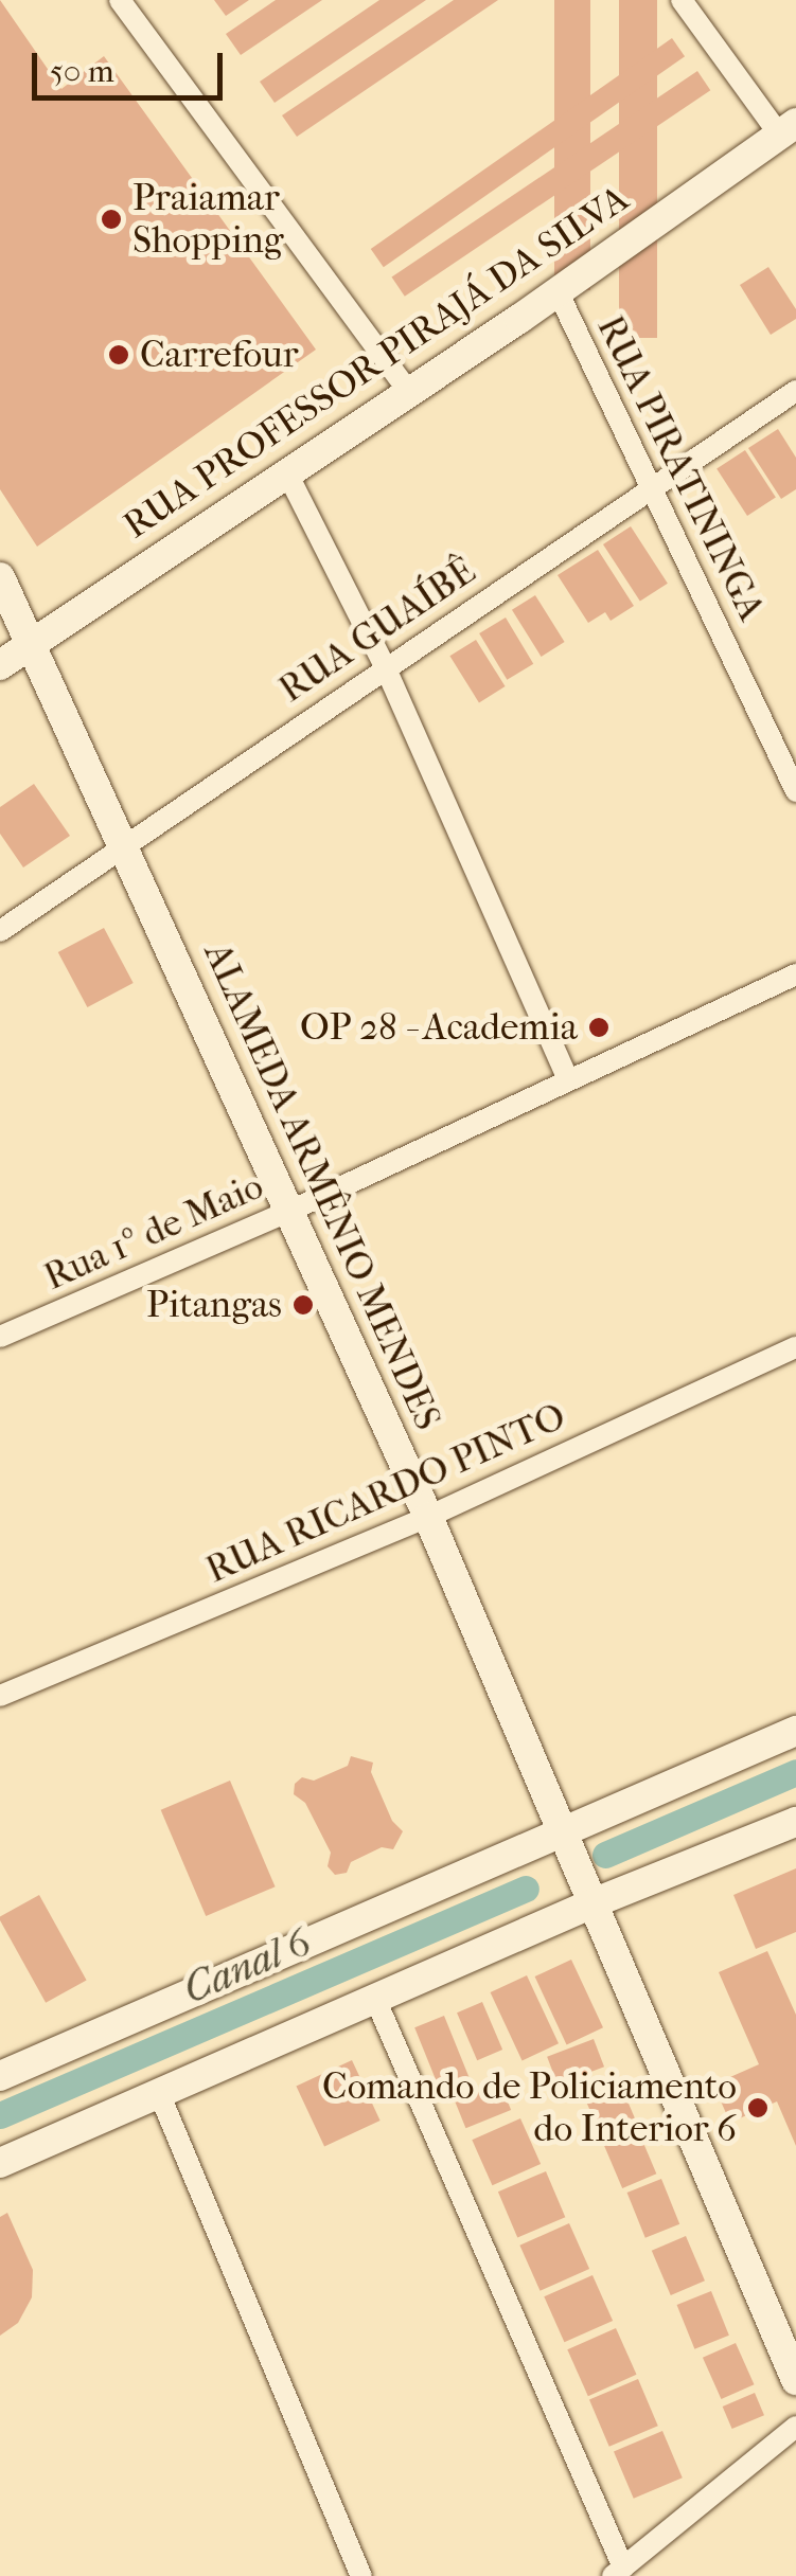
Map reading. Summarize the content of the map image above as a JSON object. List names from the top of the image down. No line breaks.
{"streets":{"main road":["RUA PROFESSOR PIRAJÁ DA SILVA","ALAMEDA ARMÊNIO MENDES"],"street":["RUA PIRATININGA","RUA GUAÍBÊ","Rua 1º de Maio","RUA RICARDO PINTO"]},"crossings":[["RUA PROFESSOR PIRAJÁ DA SILVA","RUA PIRATININGA"],["RUA PROFESSOR PIRAJÁ DA SILVA","ALAMEDA ARMÊNIO MENDES"],["RUA PIRATININGA","RUA GUAÍBÊ"],["RUA GUAÍBÊ","ALAMEDA ARMÊNIO MENDES"],["ALAMEDA ARMÊNIO MENDES","Rua 1º de Maio"],["ALAMEDA ARMÊNIO MENDES","RUA RICARDO PINTO"]],"water":["Canal 6"],"places":["Praiamar Shopping","Carrefour","OP 28 - Academia","Pitangas","Comando de Policiamento do Interior 6"],"scale_bar":"50 m"}
